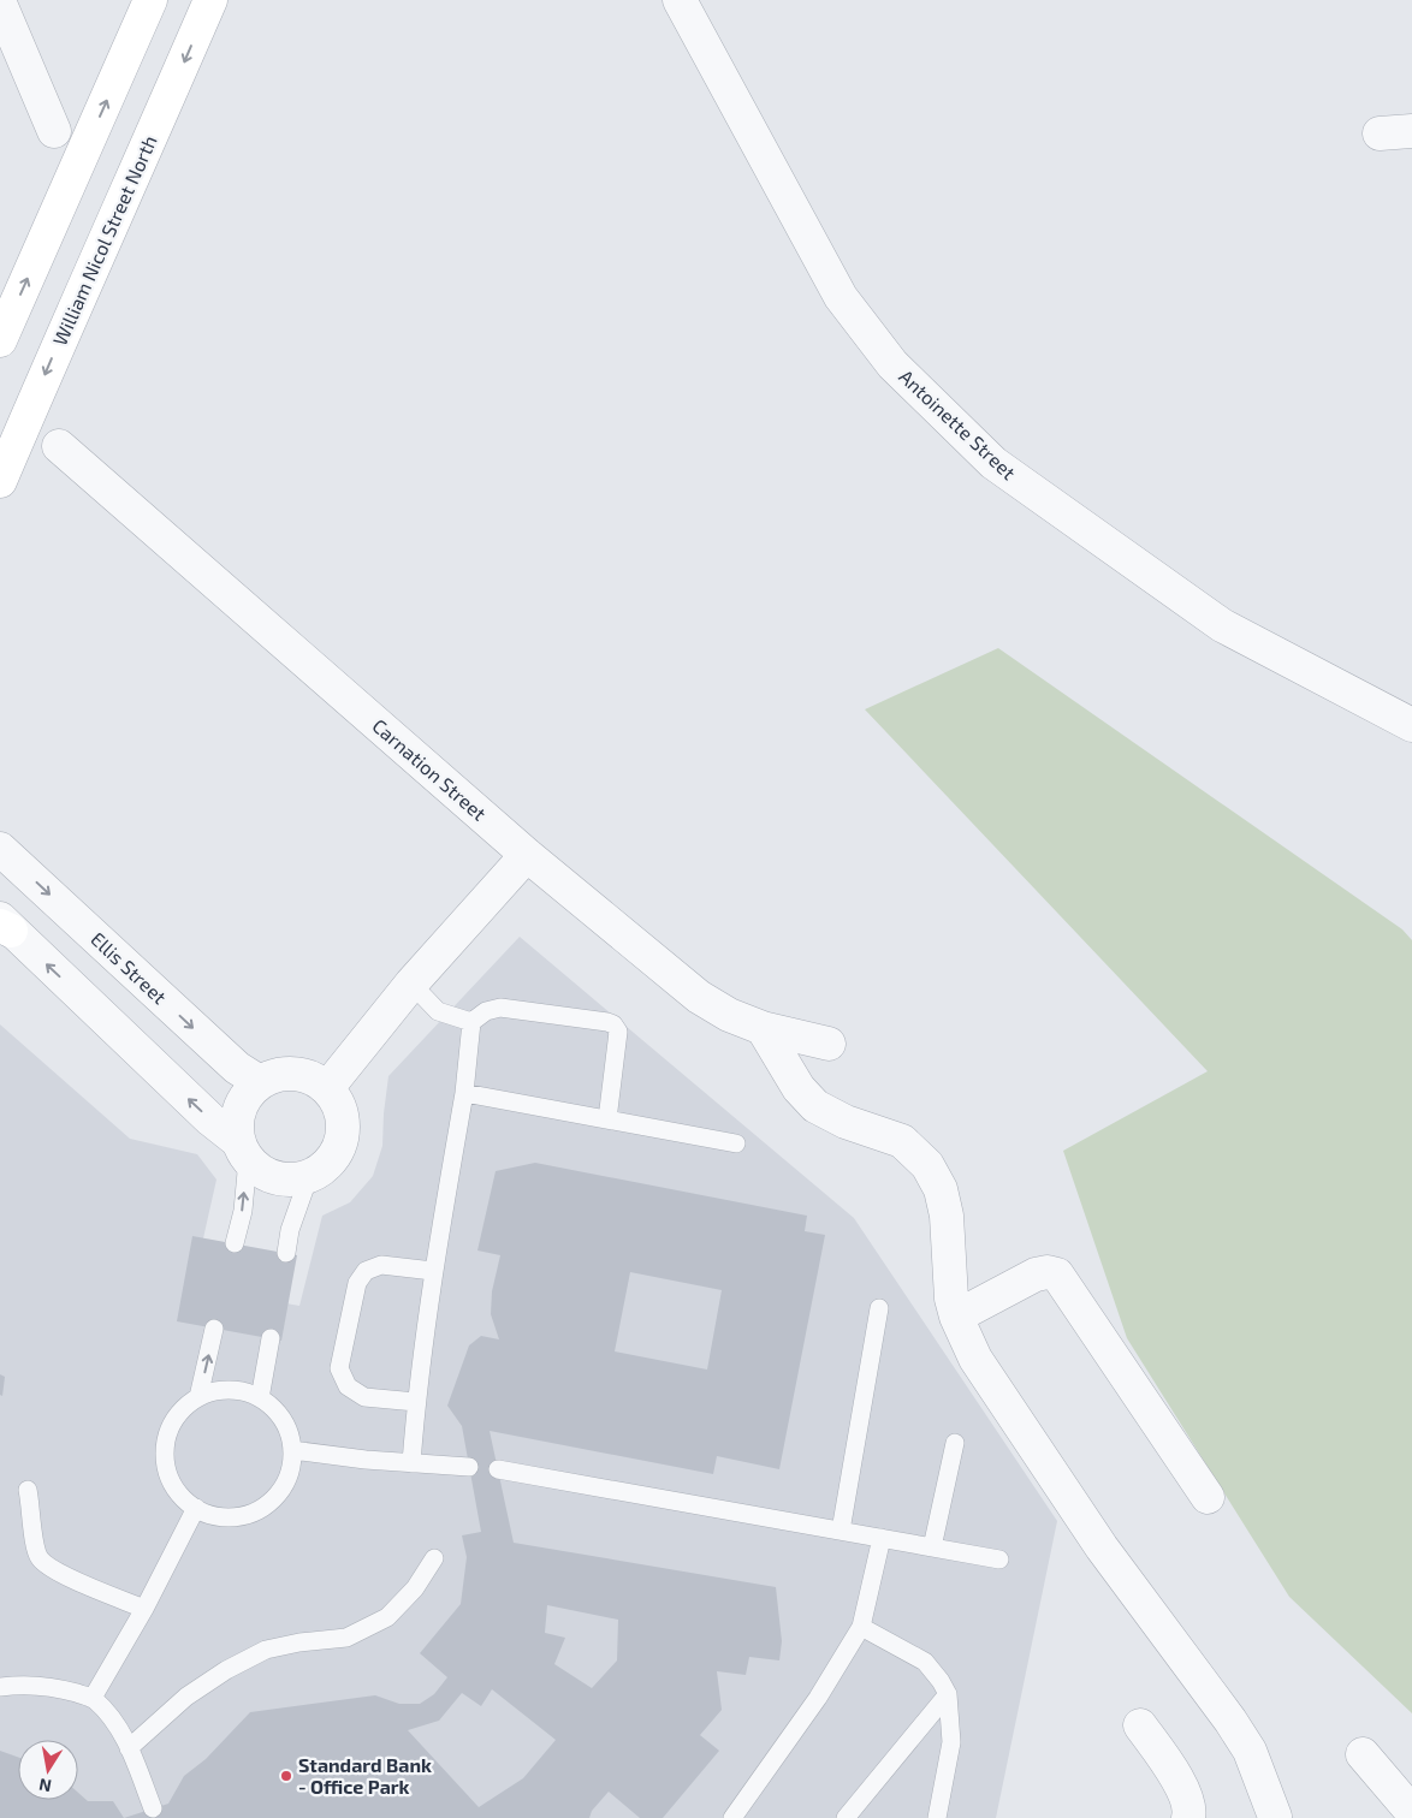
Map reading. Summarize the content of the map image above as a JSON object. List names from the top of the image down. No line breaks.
{"streets":{"main road":["William Nicol Street North"],"street":["Antoinette Street","Carnation Street","Ellis Street"]},"places":["Standard Bank - Office Park"],"north":"bottom"}
